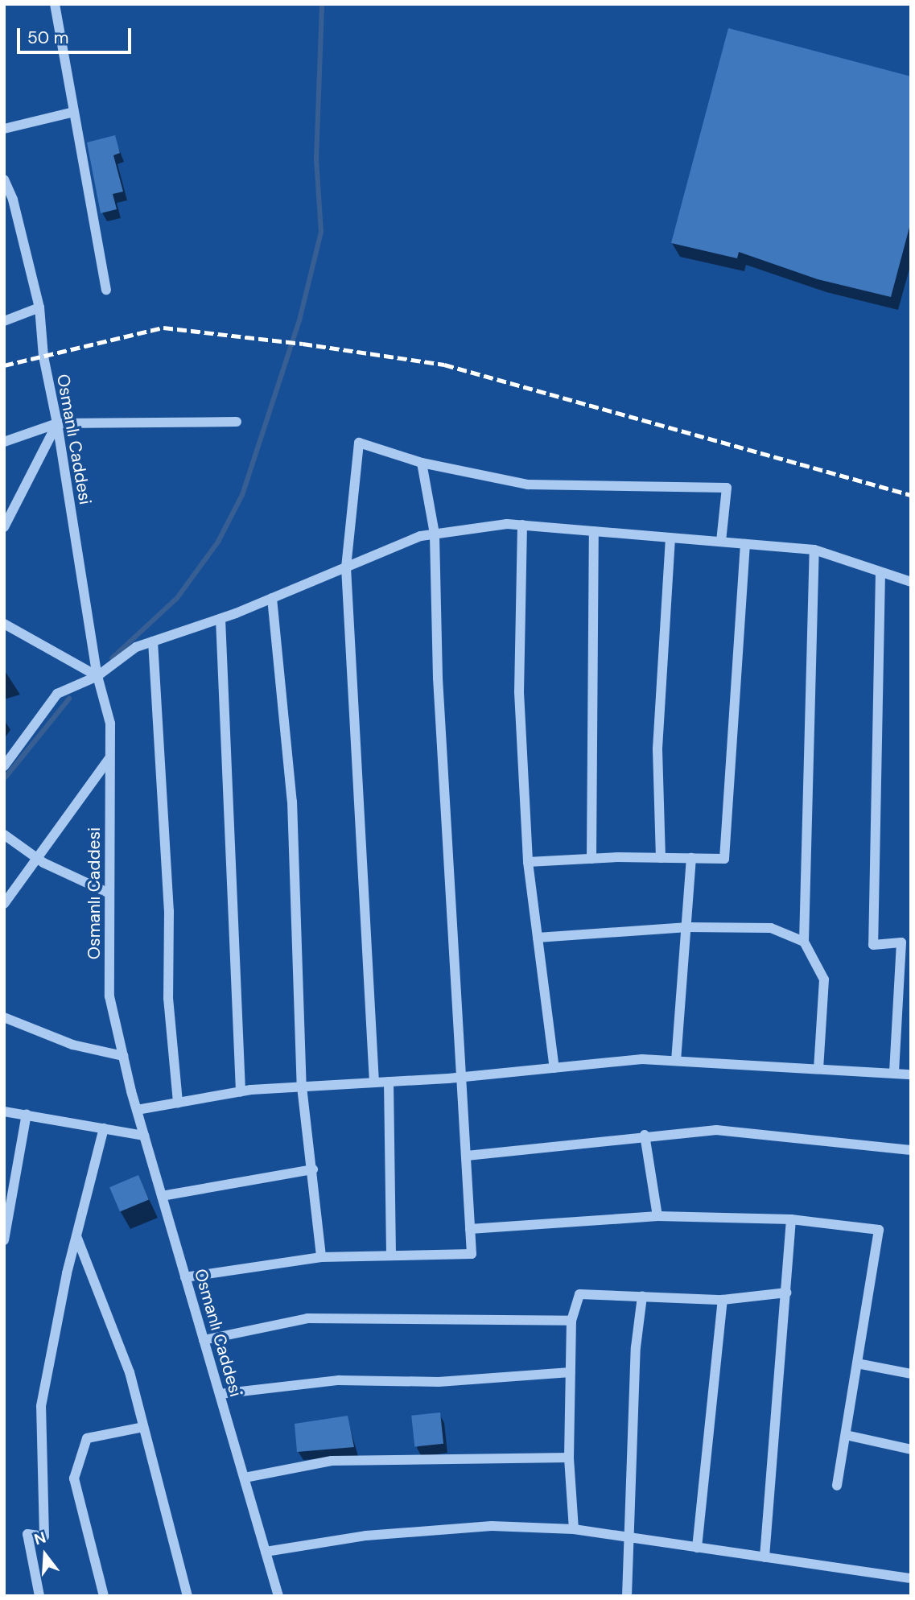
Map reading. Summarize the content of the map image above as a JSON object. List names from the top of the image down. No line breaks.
{"streets":{"street":["Osmanlı Caddesi"]},"scale_bar":"50 m","north":"top"}
